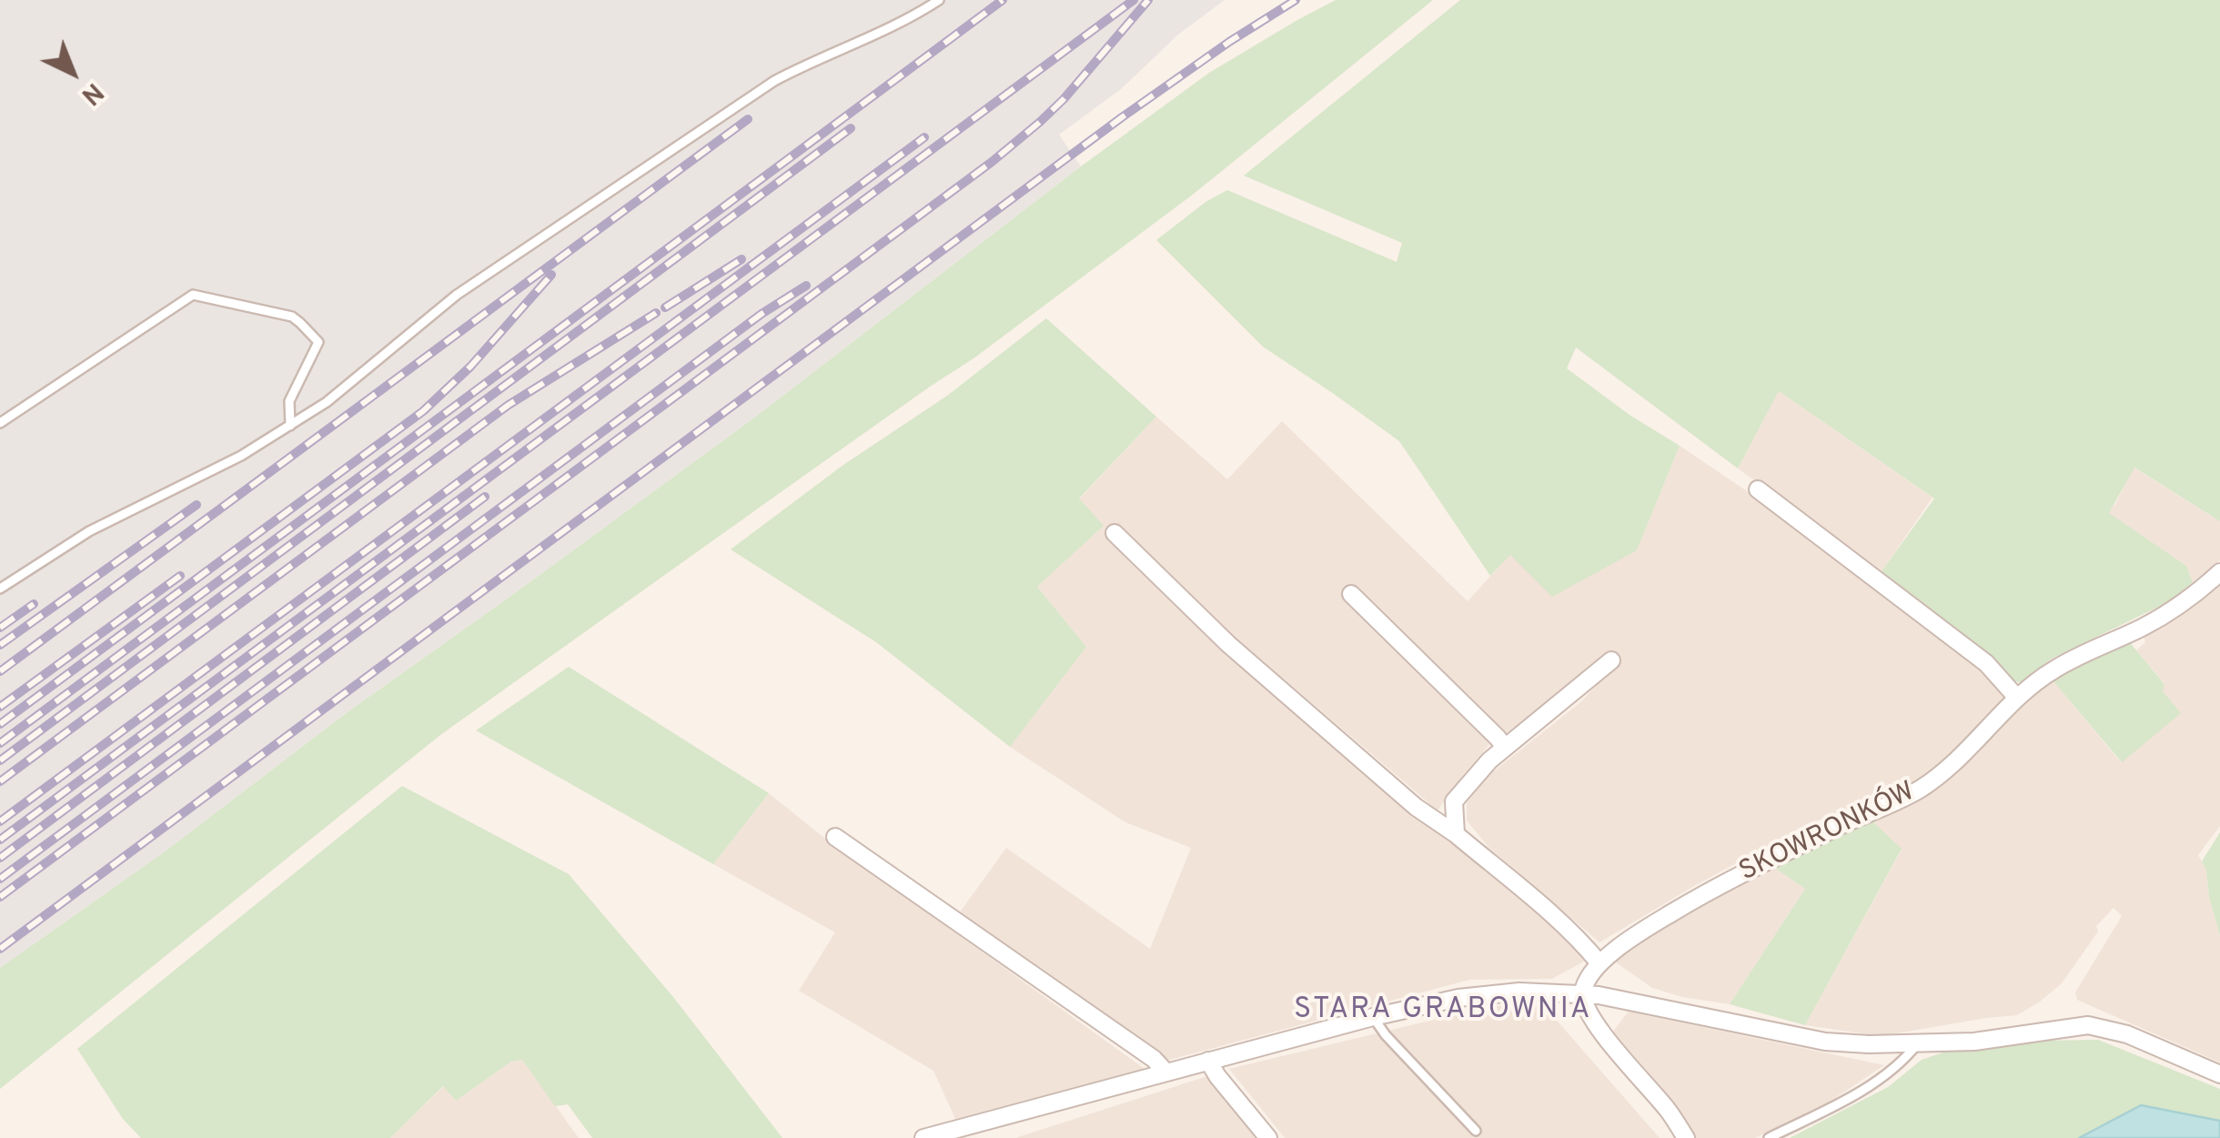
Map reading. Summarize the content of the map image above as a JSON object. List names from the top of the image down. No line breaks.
{"streets":{"street":["SKOWRONKÓW"]},"districts":["STARA GRABOWNIA"],"north":"bottom right"}
